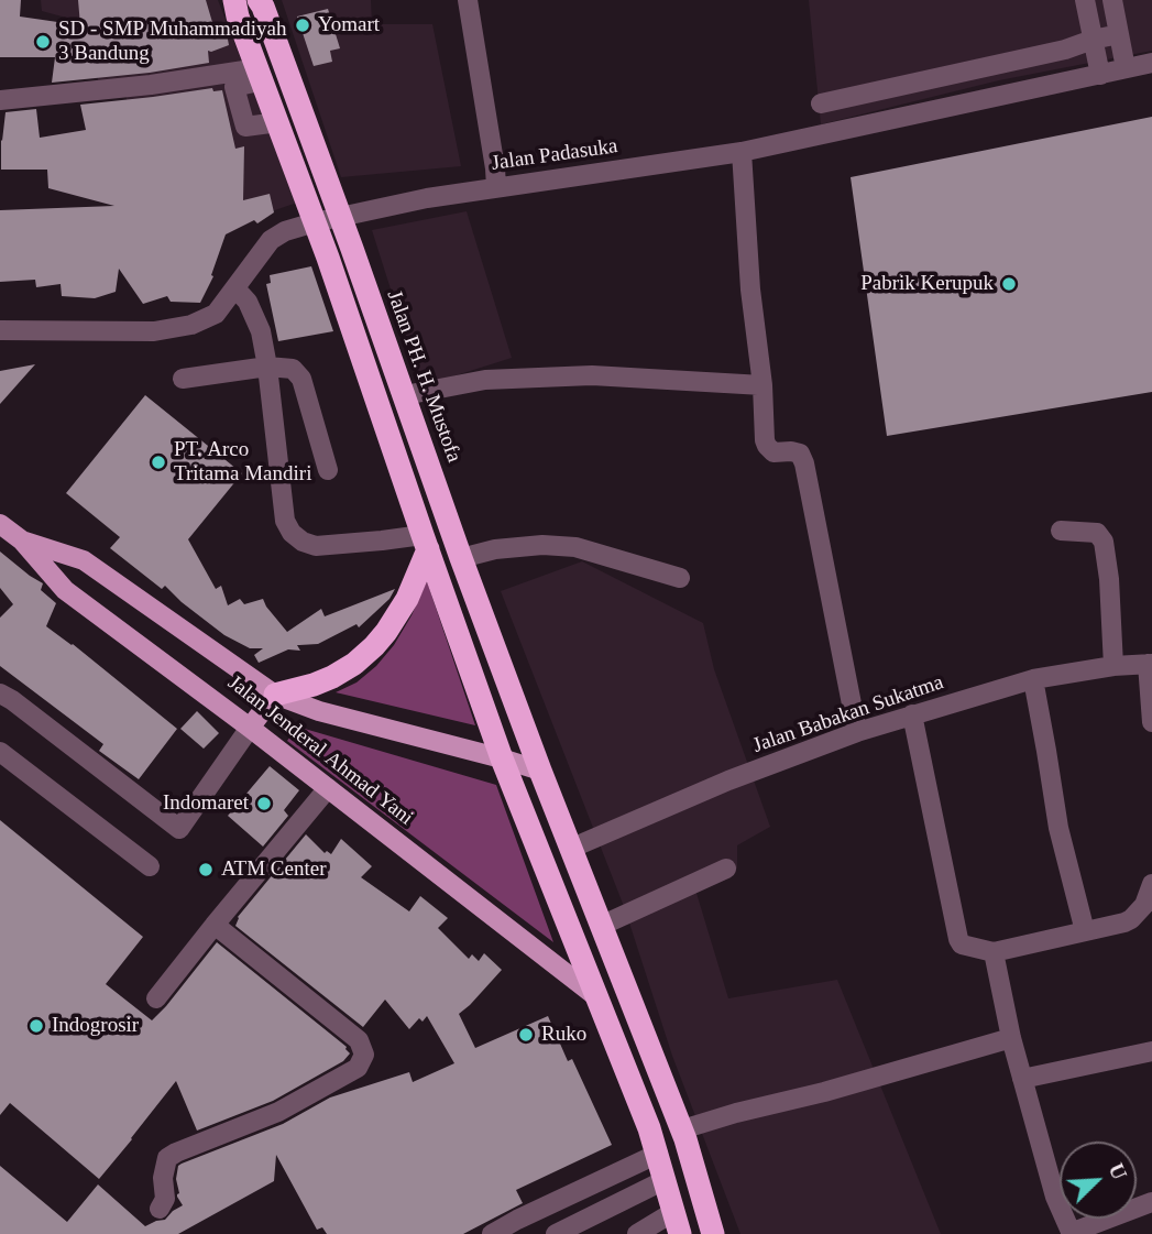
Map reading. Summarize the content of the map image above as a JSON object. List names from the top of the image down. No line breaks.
{"streets":{"highway":["Jalan PH. H. Mustofa","Jalan Jenderal Ahmad Yani"],"street":["Jalan Padasuka","Jalan Babakan Sukatma"]},"crossings":[["Jalan Padasuka","Jalan PH. H. Mustofa"],["Jalan PH. H. Mustofa","Jalan Jenderal Ahmad Yani"]],"places":["Yomart","SD - SMP Muhammadiyah 3 Bandung","Pabrik Kerupuk","PT. Arco Tritama Mandiri","Indomaret","ATM Center","Indogrosir","Ruko"],"north":"top right"}
